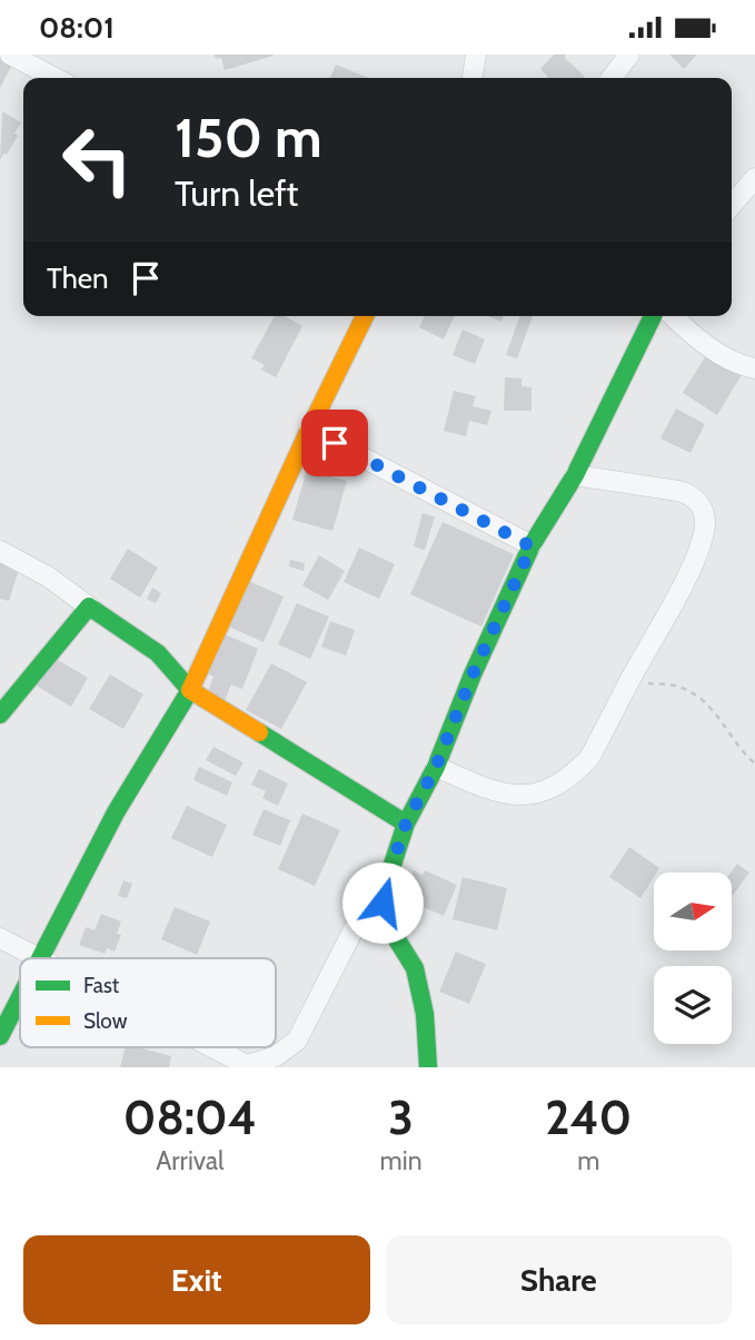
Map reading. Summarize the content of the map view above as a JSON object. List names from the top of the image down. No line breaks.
{"legend":["Fast","Slow"],"north":"right","page":{"status":"08:01","turn":["150 m","Turn left"],"then":"Then","eta":["08:04","Arrival","3","min","240","m"],"buttons":["Exit","Share"]}}
